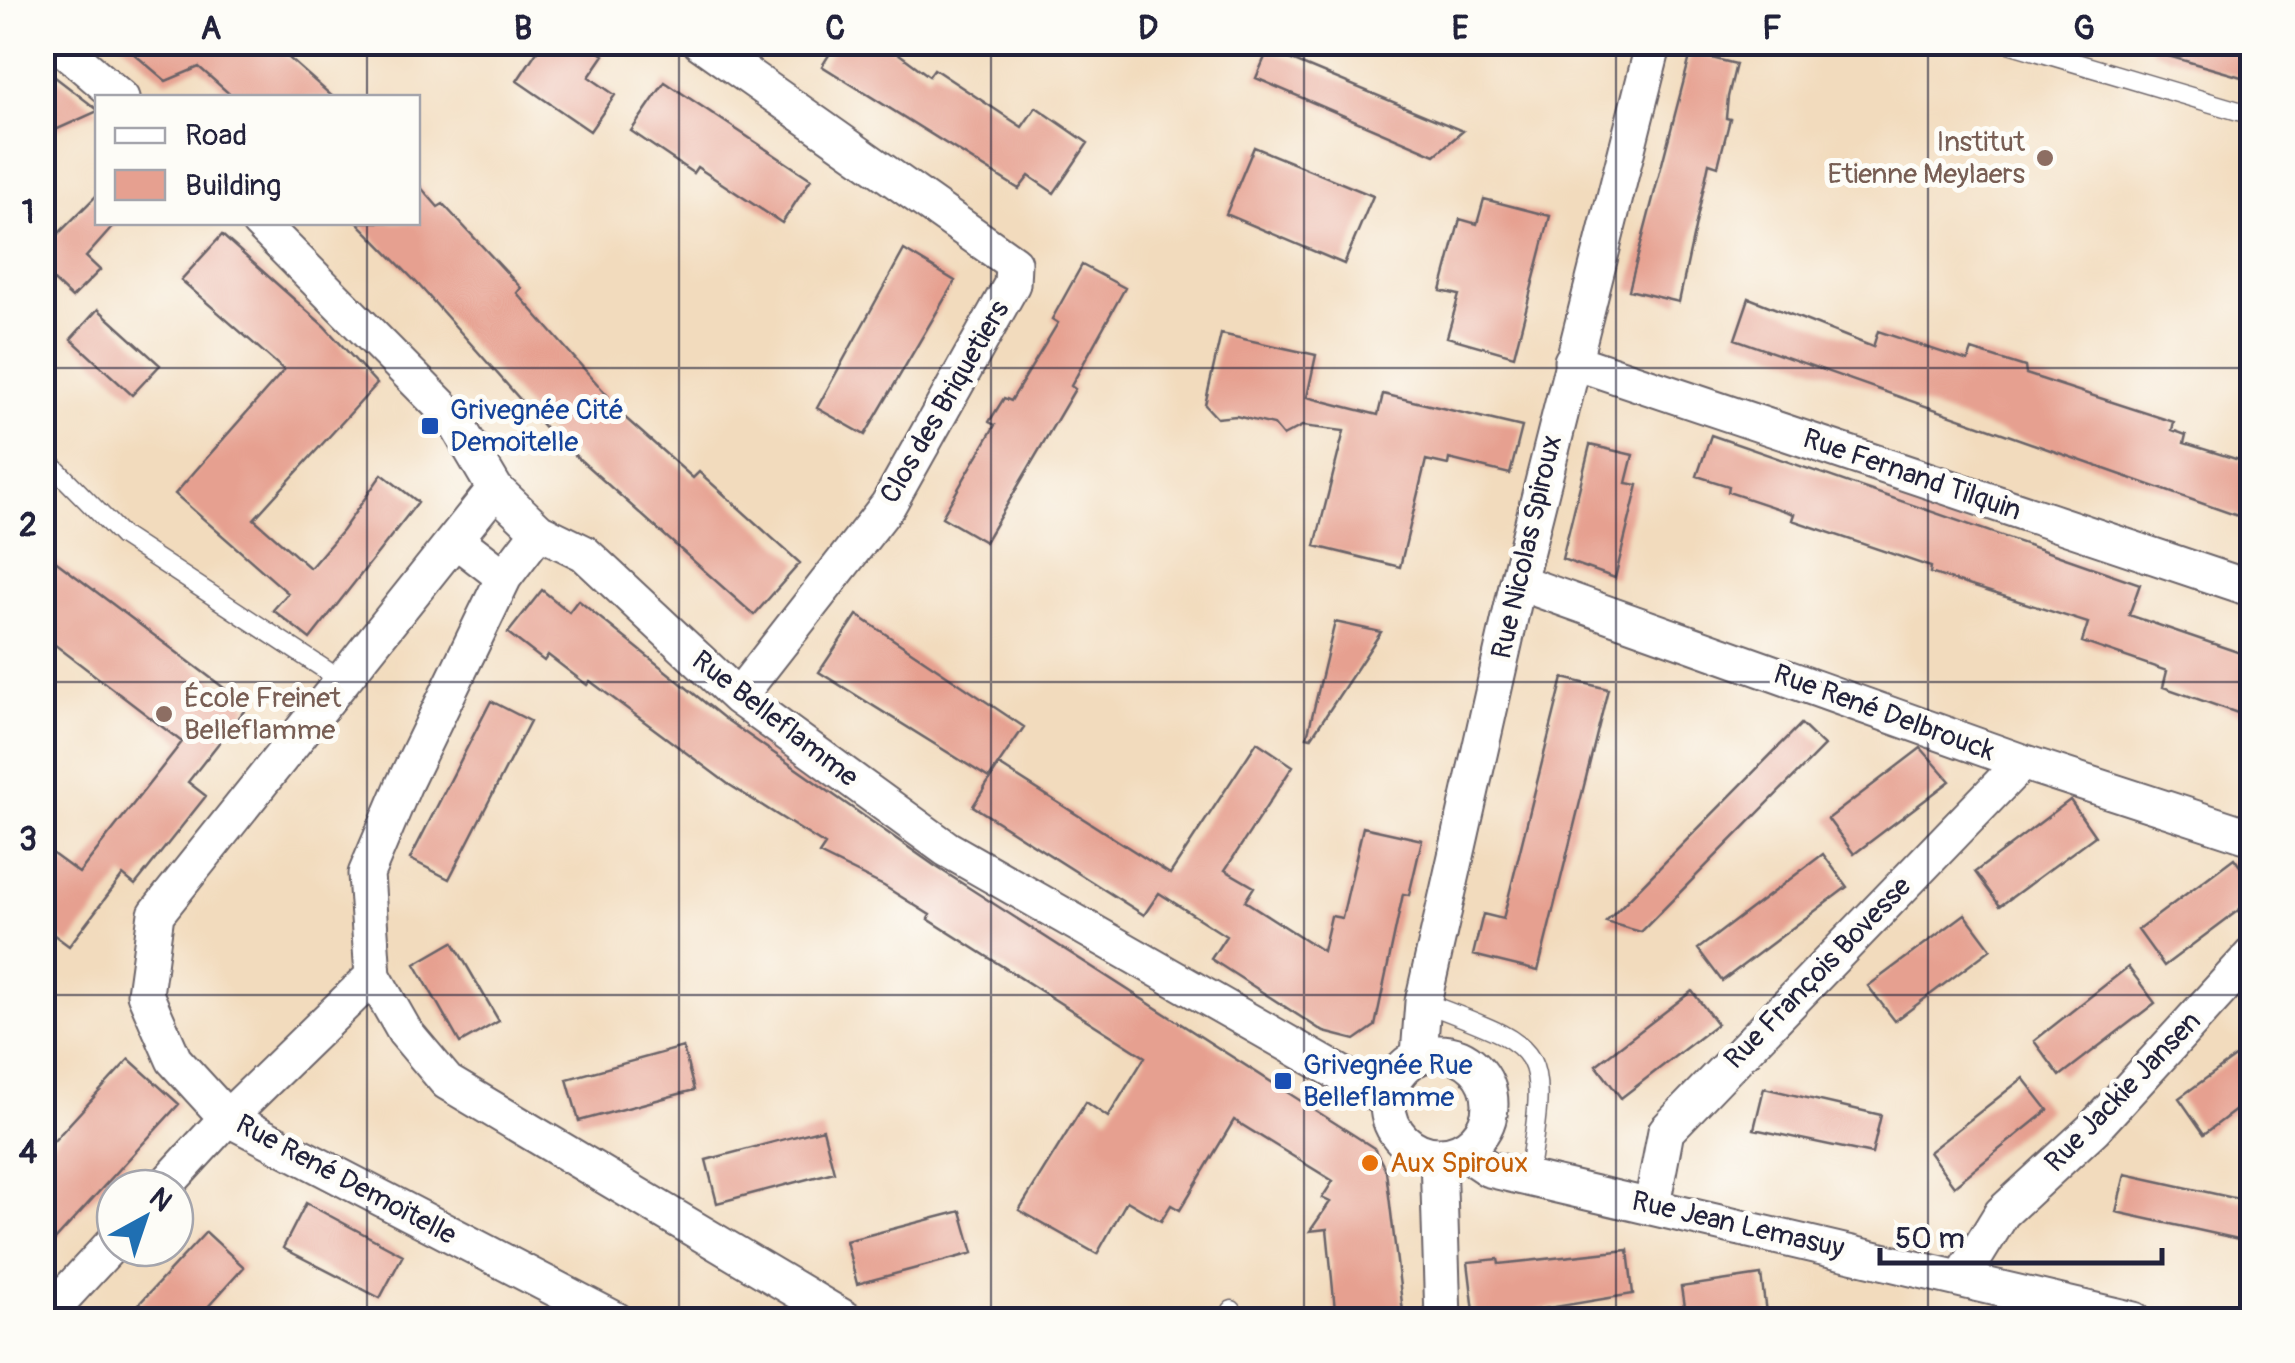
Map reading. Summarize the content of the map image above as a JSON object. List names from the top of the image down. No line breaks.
{"streets":{"street":["Clos des Briquetiers","Rue Fernand Tilquin","Rue Nicolas Spiroux","Rue René Delbrouck","Rue Belleflamme","Rue François Bovesse","Rue Jackie Jansen","Rue René Demoitelle","Rue Jean Lemasuy"]},"crossings":[["Clos des Briquetiers","Rue Belleflamme"],["Rue Fernand Tilquin","Rue Nicolas Spiroux"],["Rue Nicolas Spiroux","Rue René Delbrouck"],["Rue Nicolas Spiroux","Rue Belleflamme"],["Rue Nicolas Spiroux","Rue Jean Lemasuy"],["Rue René Delbrouck","Rue François Bovesse"],["Rue Belleflamme","Rue René Demoitelle"],["Rue Belleflamme","Rue Jean Lemasuy"],["Rue François Bovesse","Rue Jean Lemasuy"],["Rue Jackie Jansen","Rue Jean Lemasuy"]],"places":{"other":["Institut Etienne Meylaers","École Freinet Belleflamme","Aux Spiroux"],"transit":["Grivegnée Cité Demoitelle","Grivegnée Rue Belleflamme"]},"legend":["Road","Building"],"scale_bar":"50 m","north":"top right","grid":{"columns":["A","B","C","D","E","F","G"],"rows":["1","2","3","4"]}}
